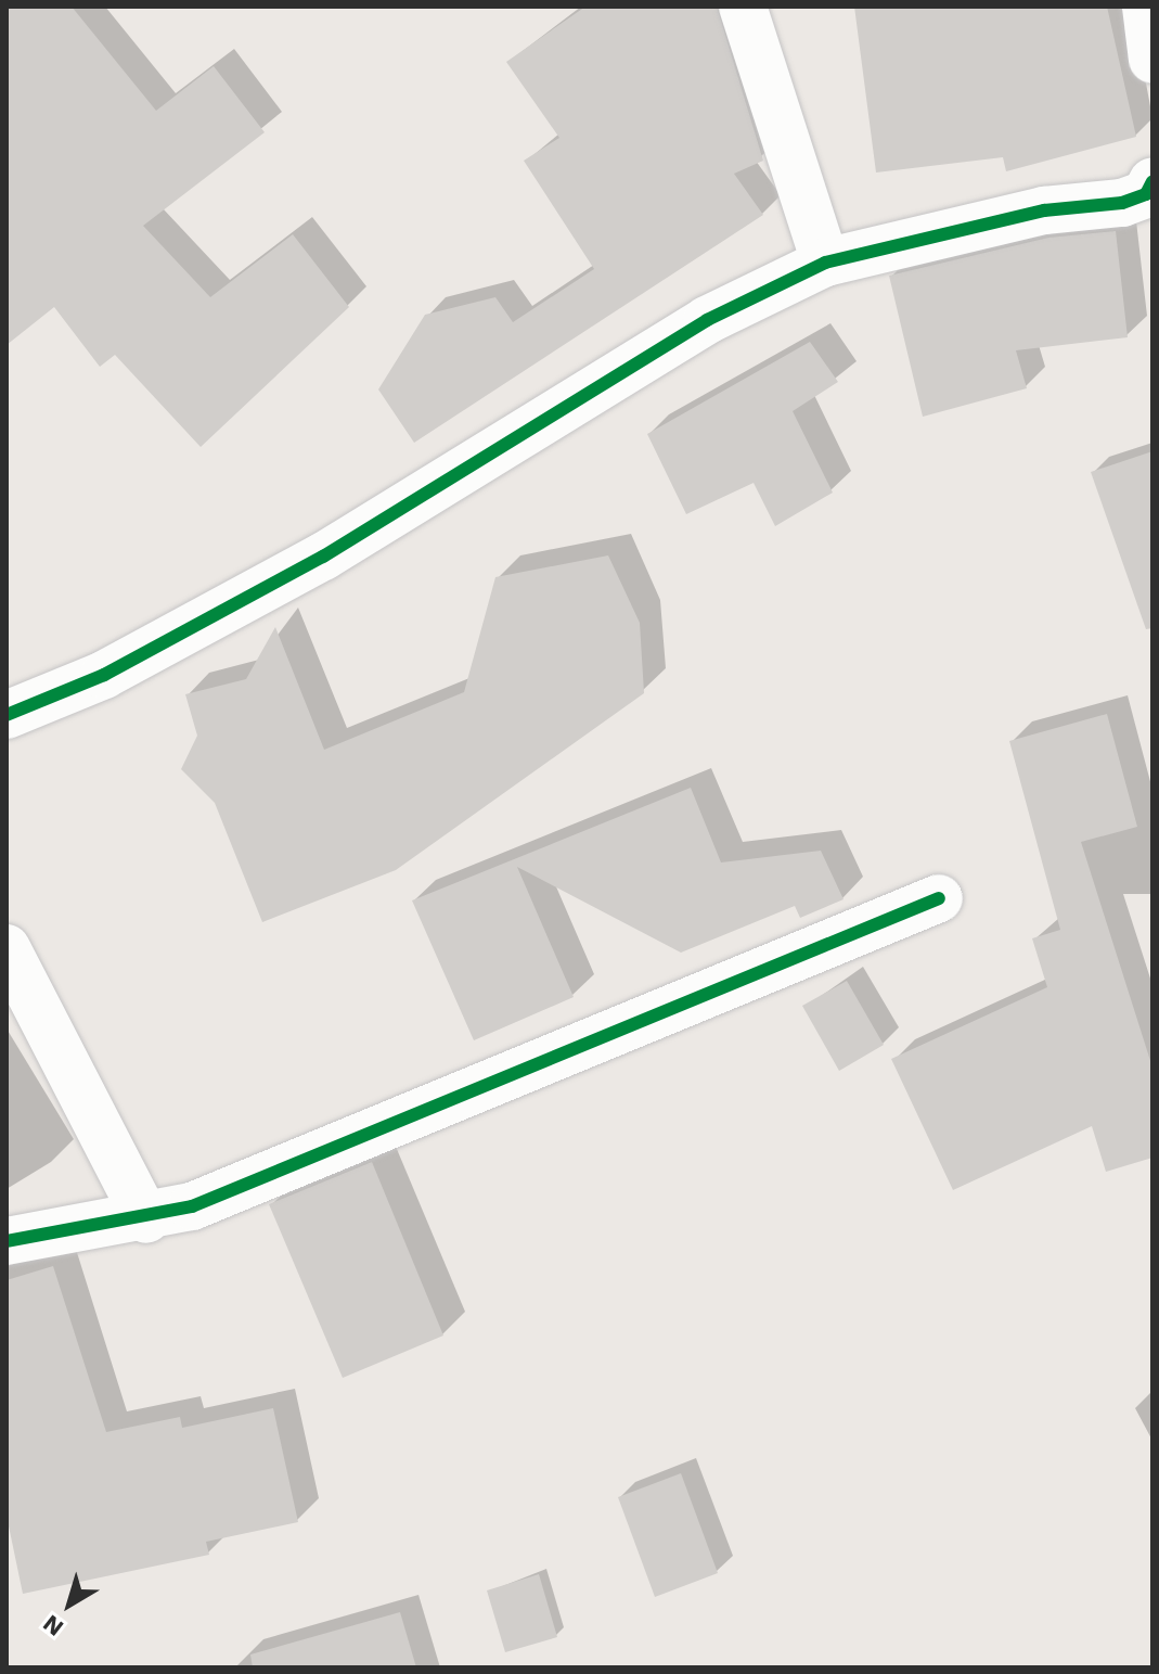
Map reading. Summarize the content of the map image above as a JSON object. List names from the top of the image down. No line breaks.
{"north":"bottom left"}
